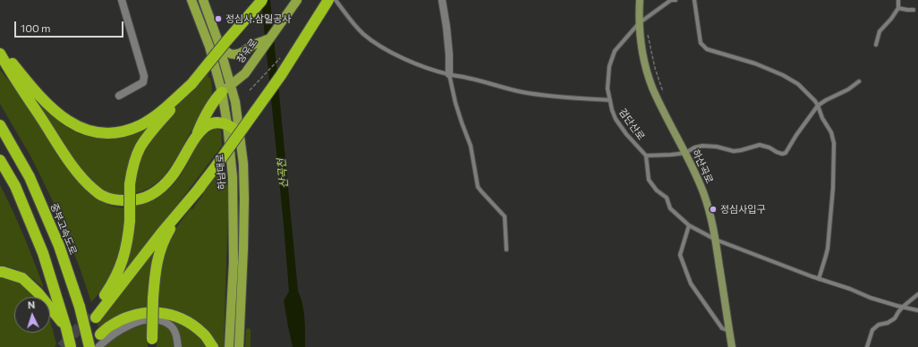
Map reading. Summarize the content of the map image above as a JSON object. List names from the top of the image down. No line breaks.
{"streets":{"highway":["중부고속도로"],"main road":["창우로","하남대로"],"street":["하산곡로"],"lane":["검단산로"]},"crossings":[["창우로","하남대로"],["검단산로","하산곡로"]],"water":["산곡천"],"places":["정심사.삼일공사","정심사입구"],"scale_bar":"100 m","north":"top"}
